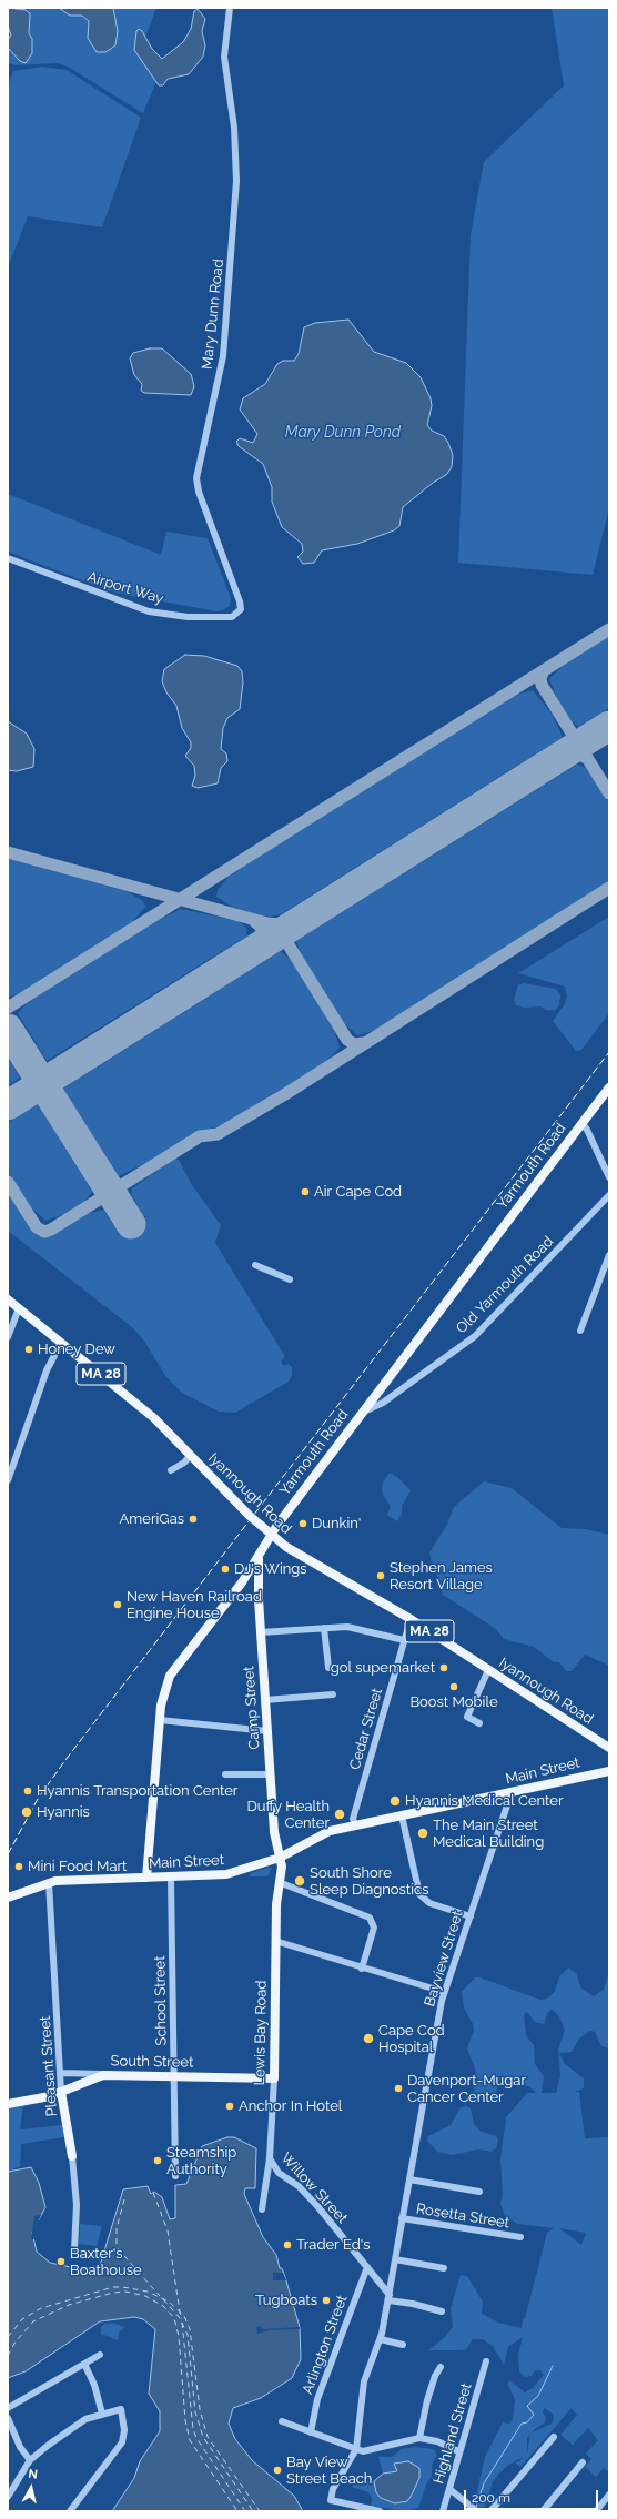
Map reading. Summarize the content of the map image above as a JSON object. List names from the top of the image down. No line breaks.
{"streets":{"main road":["Yarmouth Road","MA 28","Iyannough Road","Camp Street","Main Street","Lewis Bay Road","South Street","Pleasant Street"],"street":["Mary Dunn Road","Airport Way","Old Yarmouth Road","Cedar Street","Bayview Street","School Street","Willow Street","Rosetta Street","Arlington Street","Highland Street"]},"crossings":[["Mary Dunn Road","Airport Way"],["Yarmouth Road","Old Yarmouth Road"],["Yarmouth Road","Iyannough Road"],["Yarmouth Road","Camp Street"],["Yarmouth Road","Main Street"],["Iyannough Road","Cedar Street"],["Camp Street","Main Street"],["Camp Street","Lewis Bay Road"],["Cedar Street","Main Street"],["Main Street","Bayview Street"],["Main Street","School Street"],["Main Street","Lewis Bay Road"],["Main Street","Pleasant Street"],["Bayview Street","Willow Street"],["Bayview Street","Rosetta Street"],["School Street","South Street"],["Lewis Bay Road","South Street"],["Lewis Bay Road","Willow Street"],["South Street","Pleasant Street"],["Willow Street","Arlington Street"]],"water":["Mary Dunn Pond"],"places":["Air Cape Cod","Honey Dew","AmeriGas","Dunkin'","DJ's Wings","Stephen James Resort Village","New Haven Railroad Engine House","gol supemarket","Boost Mobile","Hyannis Transportation Center","Hyannis Medical Center","Hyannis","Duffy Health Center","The Main Street Medical Building","Mini Food Mart","South Shore Sleep Diagnostics","Cape Cod Hospital","Davenport-Mugar Cancer Center","Anchor In Hotel","Steamship Authority","Trader Ed's","Baxter's Boathouse","Tugboats","Bay View Street Beach"],"scale_bar":"200 m","north":"top"}
